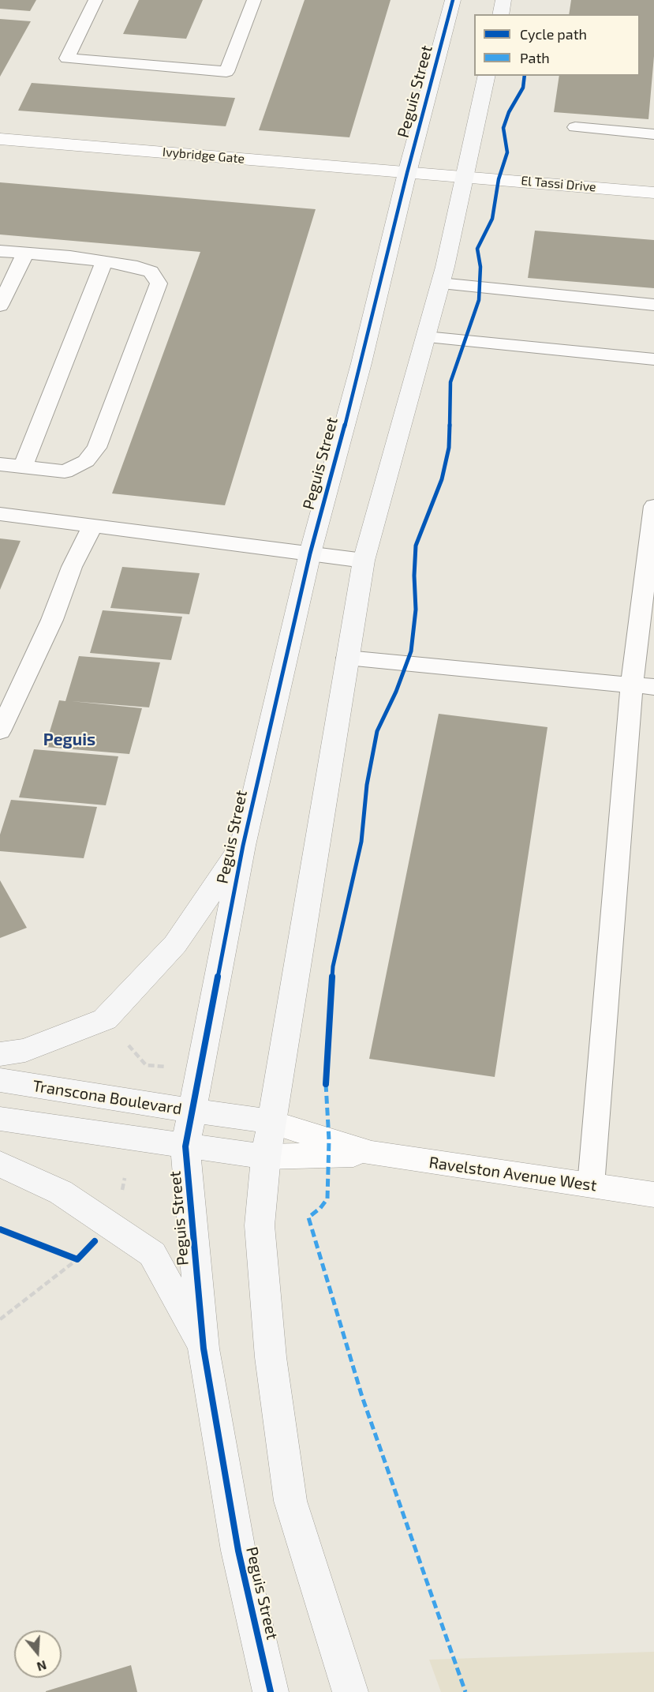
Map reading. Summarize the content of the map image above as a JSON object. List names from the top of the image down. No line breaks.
{"streets":{"street":["Peguis Street","Ivybridge Gate","El Tassi Drive","Transcona Boulevard","Ravelston Avenue West"]},"crossings":[["Peguis Street","Ivybridge Gate"],["Peguis Street","El Tassi Drive"],["Peguis Street","Transcona Boulevard"],["Ivybridge Gate","El Tassi Drive"],["Transcona Boulevard","Ravelston Avenue West"]],"districts":["Peguis"],"legend":["Cycle path","Path"],"north":"bottom"}
